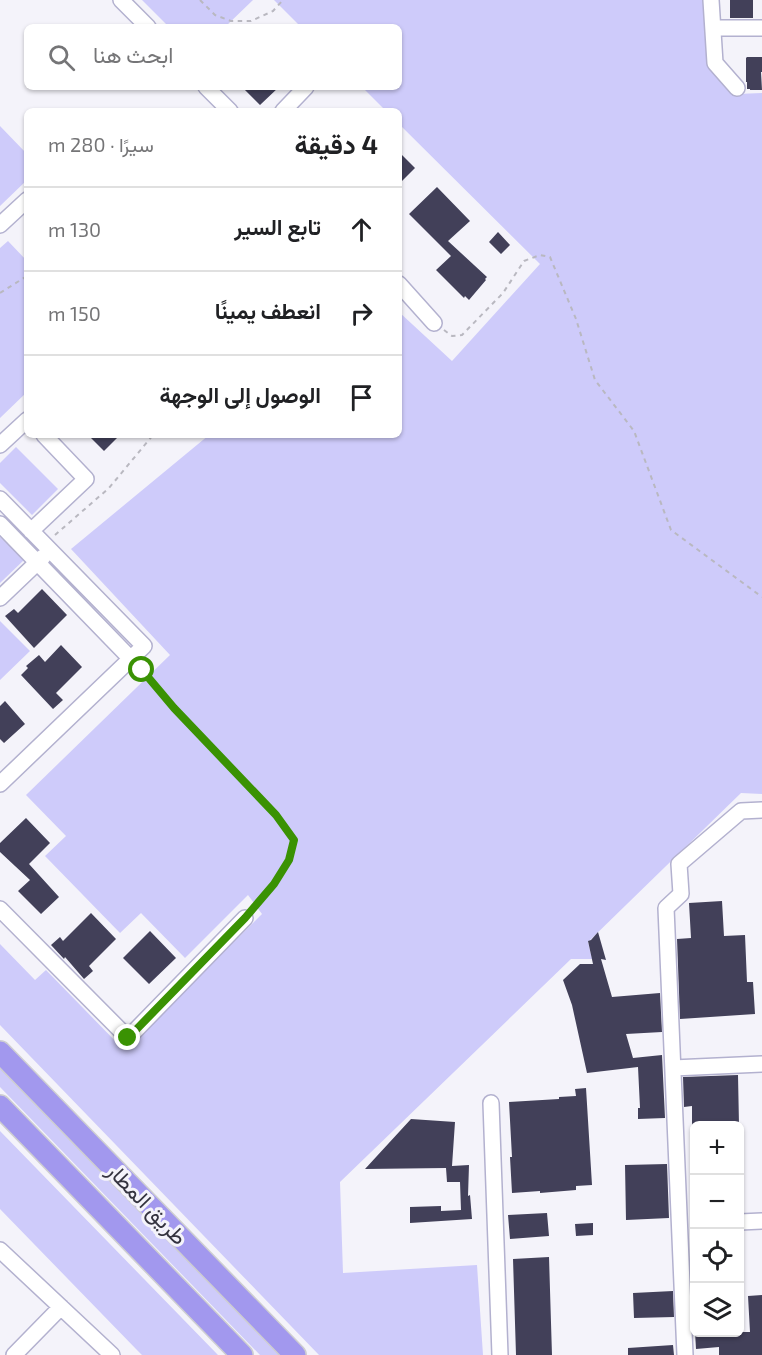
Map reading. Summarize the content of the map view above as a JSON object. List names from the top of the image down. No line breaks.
{"streets":{"highway":["طريق المطار"]},"page":{"search":"ابحث هنا","heading":["4 دقيقة","سيرًا · 280 m"],"list":[["تابع السير","130 m"],["انعطف يمينًا","150 m"],"الوصول إلى الوجهة"],"map_buttons":["+","−"]}}
